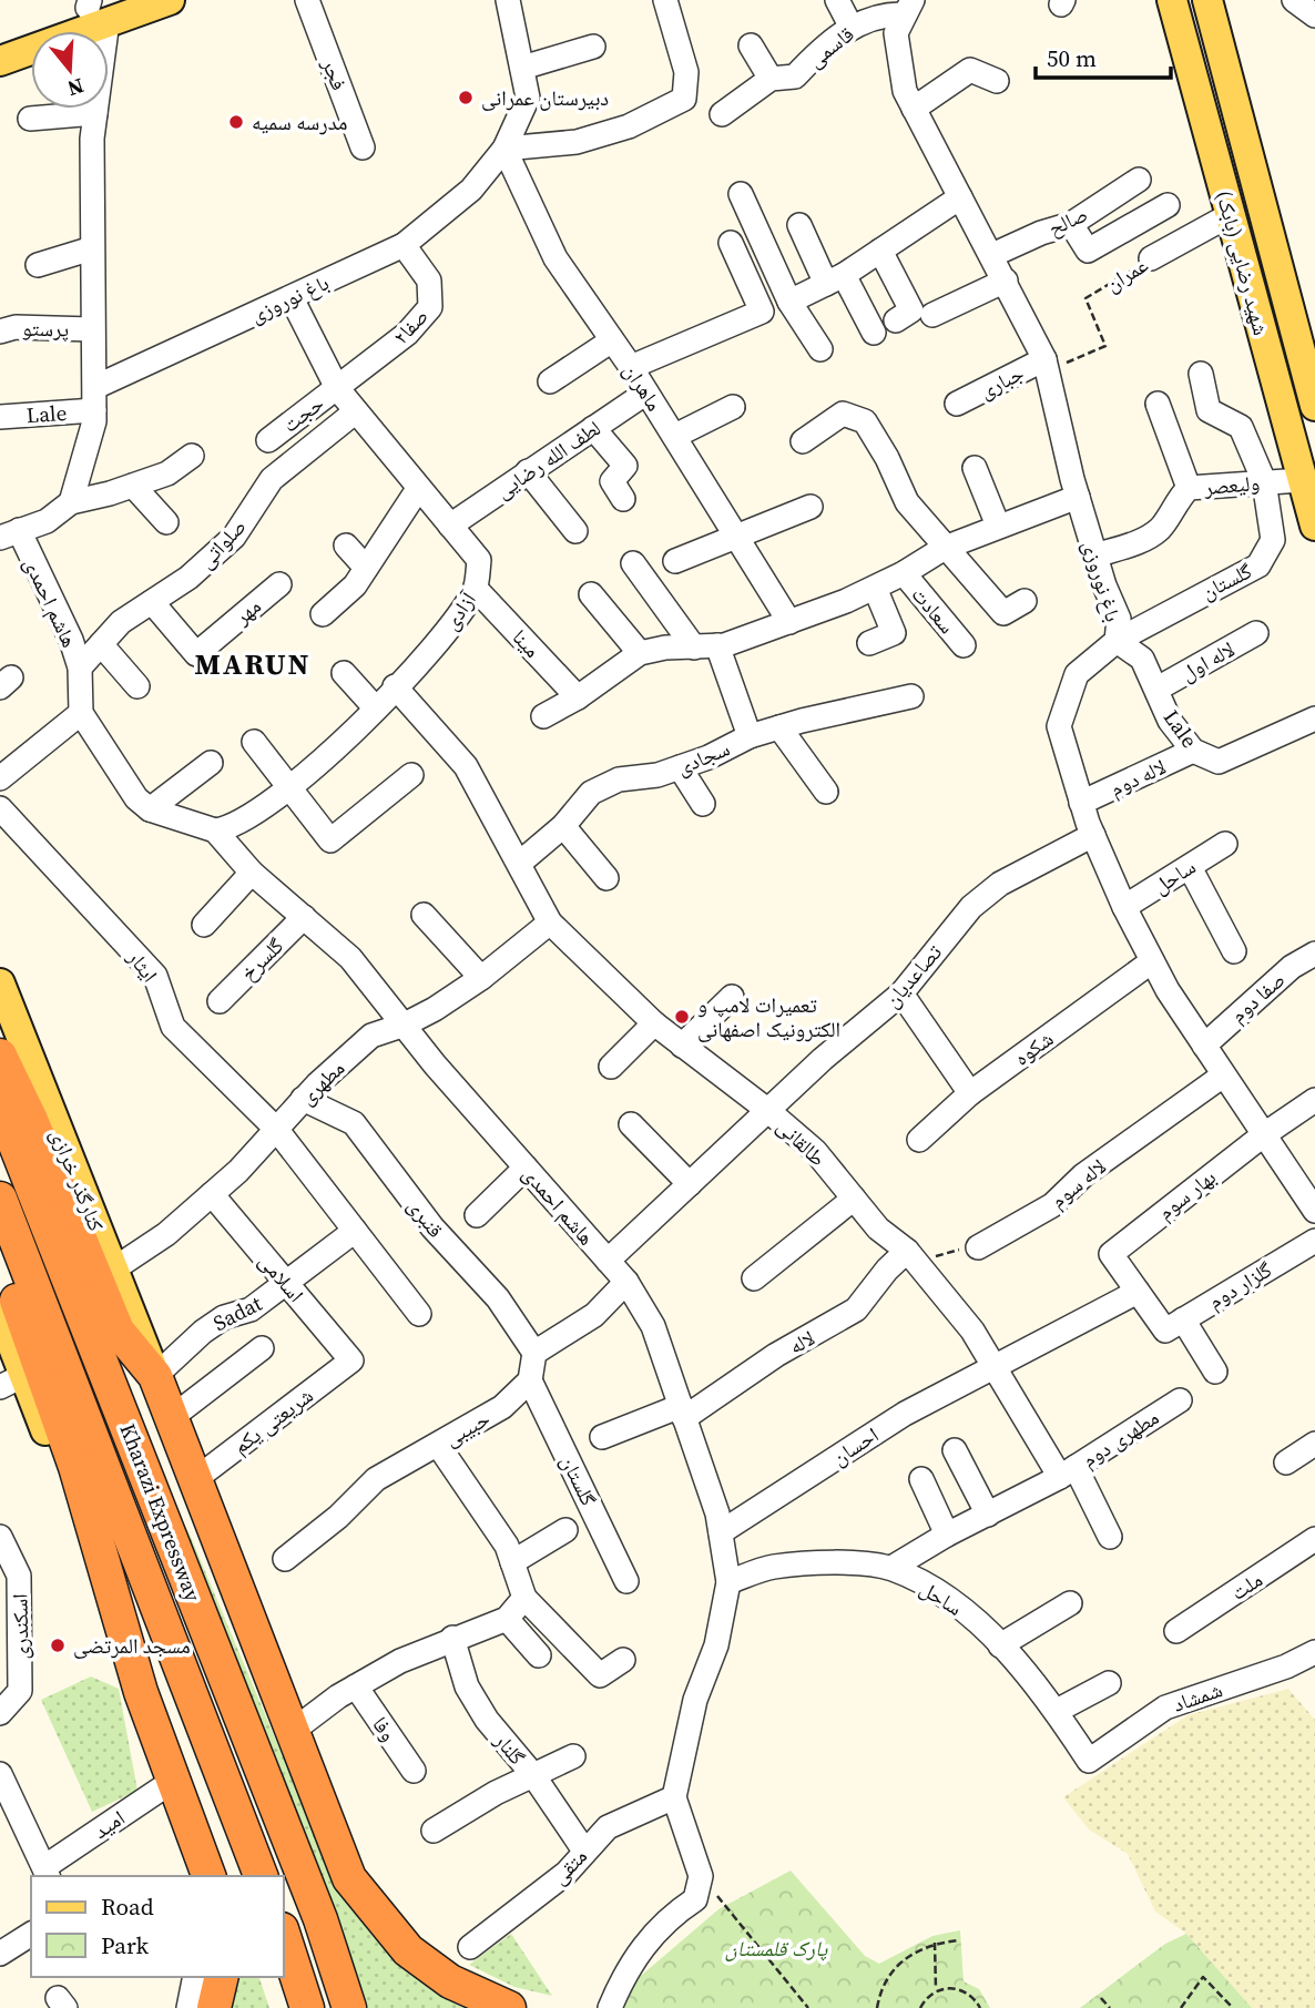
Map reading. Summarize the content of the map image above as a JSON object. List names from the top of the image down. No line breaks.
{"streets":{"highway":["Kharazi Expressway"],"main road":["شهید رضایی (بابک)","کنارگذر خرازی"],"street":["قاسمی","فجر","صالح","عمران","باغ نوروزی","صفا۲","پرستو","جباری","ماهران","Lale","حجت","لطف الله رضایی","ولیعصر","صلواتی","گلستان","هاشم احمدی","سعادت","مهر","آزادی","مینا","لاله اول","سجادی","لاله دوم","ساحل","گلسرخ","ایثار","تصاعدیان","صفا دوم","شکوه","مطهری","طالقانی","لاله سوم","بهار سوم","قنبری","اسلامی","گلزار دوم","Sadat","لاله","شریعتی یکم","حبیبی","مطهری دوم","احسان","ملت","اسکندری","شمشاد","وفا","گلنار","امید","متقی"]},"crossings":[["قاسمی","باغ نوروزی"],["صالح","باغ نوروزی"],["شهید رضایی (بابک)","عمران"],["شهید رضایی (بابک)","ولیعصر"],["عمران","باغ نوروزی"],["عمران","جباری"],["باغ نوروزی","صفا۲"],["باغ نوروزی","جباری"],["باغ نوروزی","ماهران"],["باغ نوروزی","Lale"],["باغ نوروزی","ولیعصر"],["باغ نوروزی","گلستان"],["باغ نوروزی","آزادی"],["باغ نوروزی","لاله دوم"],["باغ نوروزی","ساحل"],["باغ نوروزی","تصاعدیان"],["باغ نوروزی","صفا دوم"],["باغ نوروزی","شکوه"],["باغ نوروزی","لاله سوم"],["باغ نوروزی","بهار سوم"],["صفا۲","حجت"],["صفا۲","آزادی"],["ماهران","لطف الله رضایی"],["Lale","گلستان"],["Lale","لاله اول"],["Lale","لاله دوم"],["حجت","آزادی"],["لطف الله رضایی","آزادی"],["ولیعصر","گلستان"],["صلواتی","هاشم احمدی"],["صلواتی","مهر"],["صلواتی","آزادی"],["گلستان","حبیبی"],["هاشم احمدی","آزادی"],["هاشم احمدی","ساحل"],["هاشم احمدی","گلسرخ"],["هاشم احمدی","تصاعدیان"],["هاشم احمدی","مطهری"],["هاشم احمدی","لاله"],["هاشم احمدی","احسان"],["هاشم احمدی","متقی"],["آزادی","مینا"],["آزادی","طالقانی"],["سجادی","طالقانی"],["ساحل","شمشاد"],["ایثار","مطهری"],["ایثار","Sadat"],["تصاعدیان","طالقانی"],["مطهری","طالقانی"],["مطهری","کنارگذر خرازی"],["مطهری","قنبری"],["مطهری","اسلامی"],["طالقانی","لاله"],["طالقانی","مطهری دوم"],["طالقانی","احسان"],["کنارگذر خرازی","Sadat"],["بهار سوم","احسان"],["اسلامی","Sadat"],["اسلامی","شریعتی یکم"],["گلنار","متقی"]],"districts":["MARUN"],"parks":["پارک قلمستان"],"places":["دبیرستان عمرانی","مدرسه سمیه","تعمیرات لامپ و الکترونیک اصفهانی","مسجد المرتضی"],"legend":["Road","Park"],"scale_bar":"50 m","north":"bottom"}
